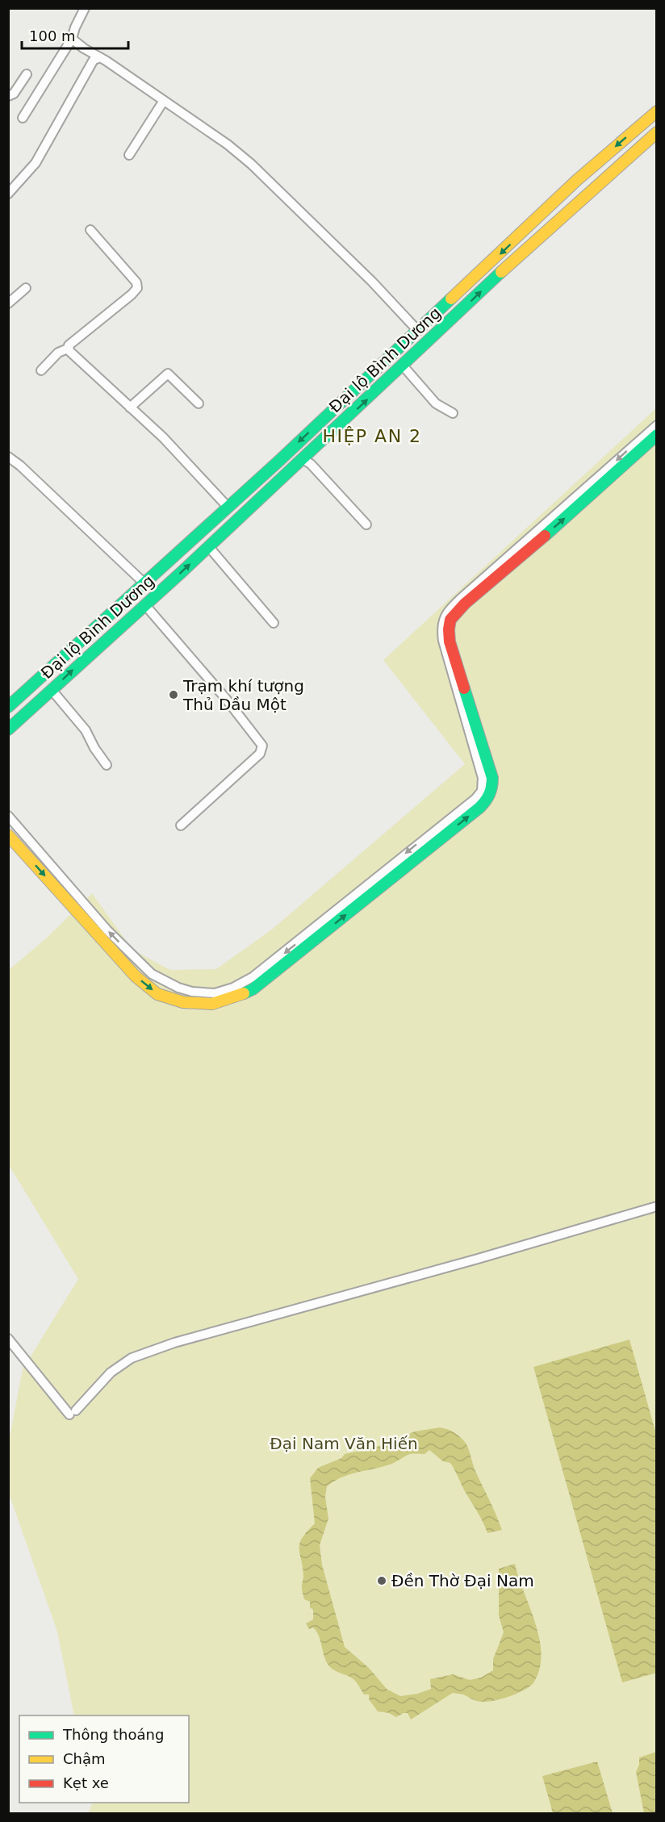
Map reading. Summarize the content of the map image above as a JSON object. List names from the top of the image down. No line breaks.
{"streets":{"main road":["Đại lộ Bình Dương"]},"districts":["HIỆP AN 2"],"parks":["Đại Nam Văn Hiến"],"places":["Trạm khí tượng Thủ Dầu Một","Đền Thờ Đại Nam"],"legend":["Thông thoáng","Chậm","Kẹt xe"],"scale_bar":"100 m"}
